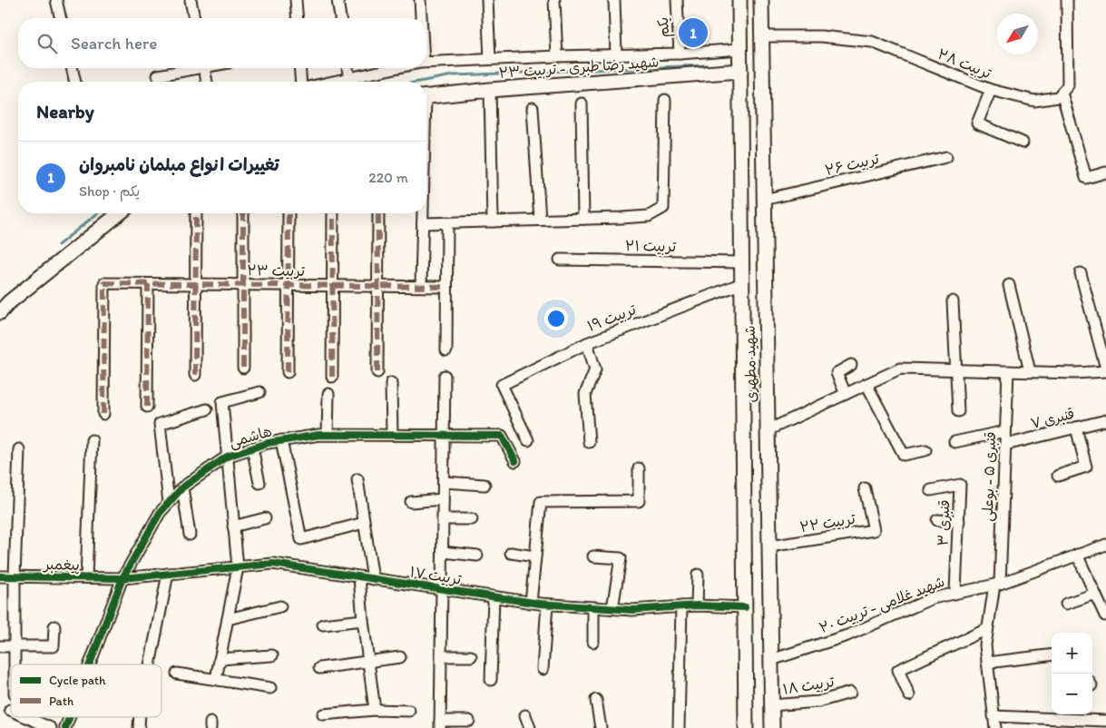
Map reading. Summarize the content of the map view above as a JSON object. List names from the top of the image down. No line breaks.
{"streets":{"main road":["شهید رضا طبری - تربیت ۲۳","شهید مطهری"],"street":["یکم","تربیت ۲۸","تربیت ۲۶","تربیت ۲۱","تربیت ۲۳","تربیت ۱۹","قنبری ۷","هاشمی","قنبری ۵ - بوعلی","تربیت ۲۲","قنبری ۳","پیغمبر","تربیت ۱۷","شهید غلامی - تربیت ۲۰","تربیت ۱۸"]},"crossings":[["تربیت ۲۸","شهید مطهری"],["شهید رضا طبری - تربیت ۲۳","شهید مطهری"],["تربیت ۲۶","شهید مطهری"],["تربیت ۲۱","شهید مطهری"],["تربیت ۱۹","شهید مطهری"],["شهید مطهری","تربیت ۲۲"],["شهید مطهری","تربیت ۱۷"],["شهید مطهری","شهید غلامی - تربیت ۲۰"],["شهید مطهری","تربیت ۱۸"],["قنبری ۷","قنبری ۵ - بوعلی"],["هاشمی","پیغمبر"],["هاشمی","تربیت ۱۷"],["قنبری ۵ - بوعلی","شهید غلامی - تربیت ۲۰"],["قنبری ۳","شهید غلامی - تربیت ۲۰"],["پیغمبر","تربیت ۱۷"]],"legend":["Cycle path","Path"],"north":"bottom left","page":{"pins":"1","search":"Search here","heading":"Nearby","list":[{"mark":"1","name":"تغییرات انواع مبلمان نامبروان","note":"Shop · یکم","value":"220 m"}],"map_buttons":["+","−"]}}
